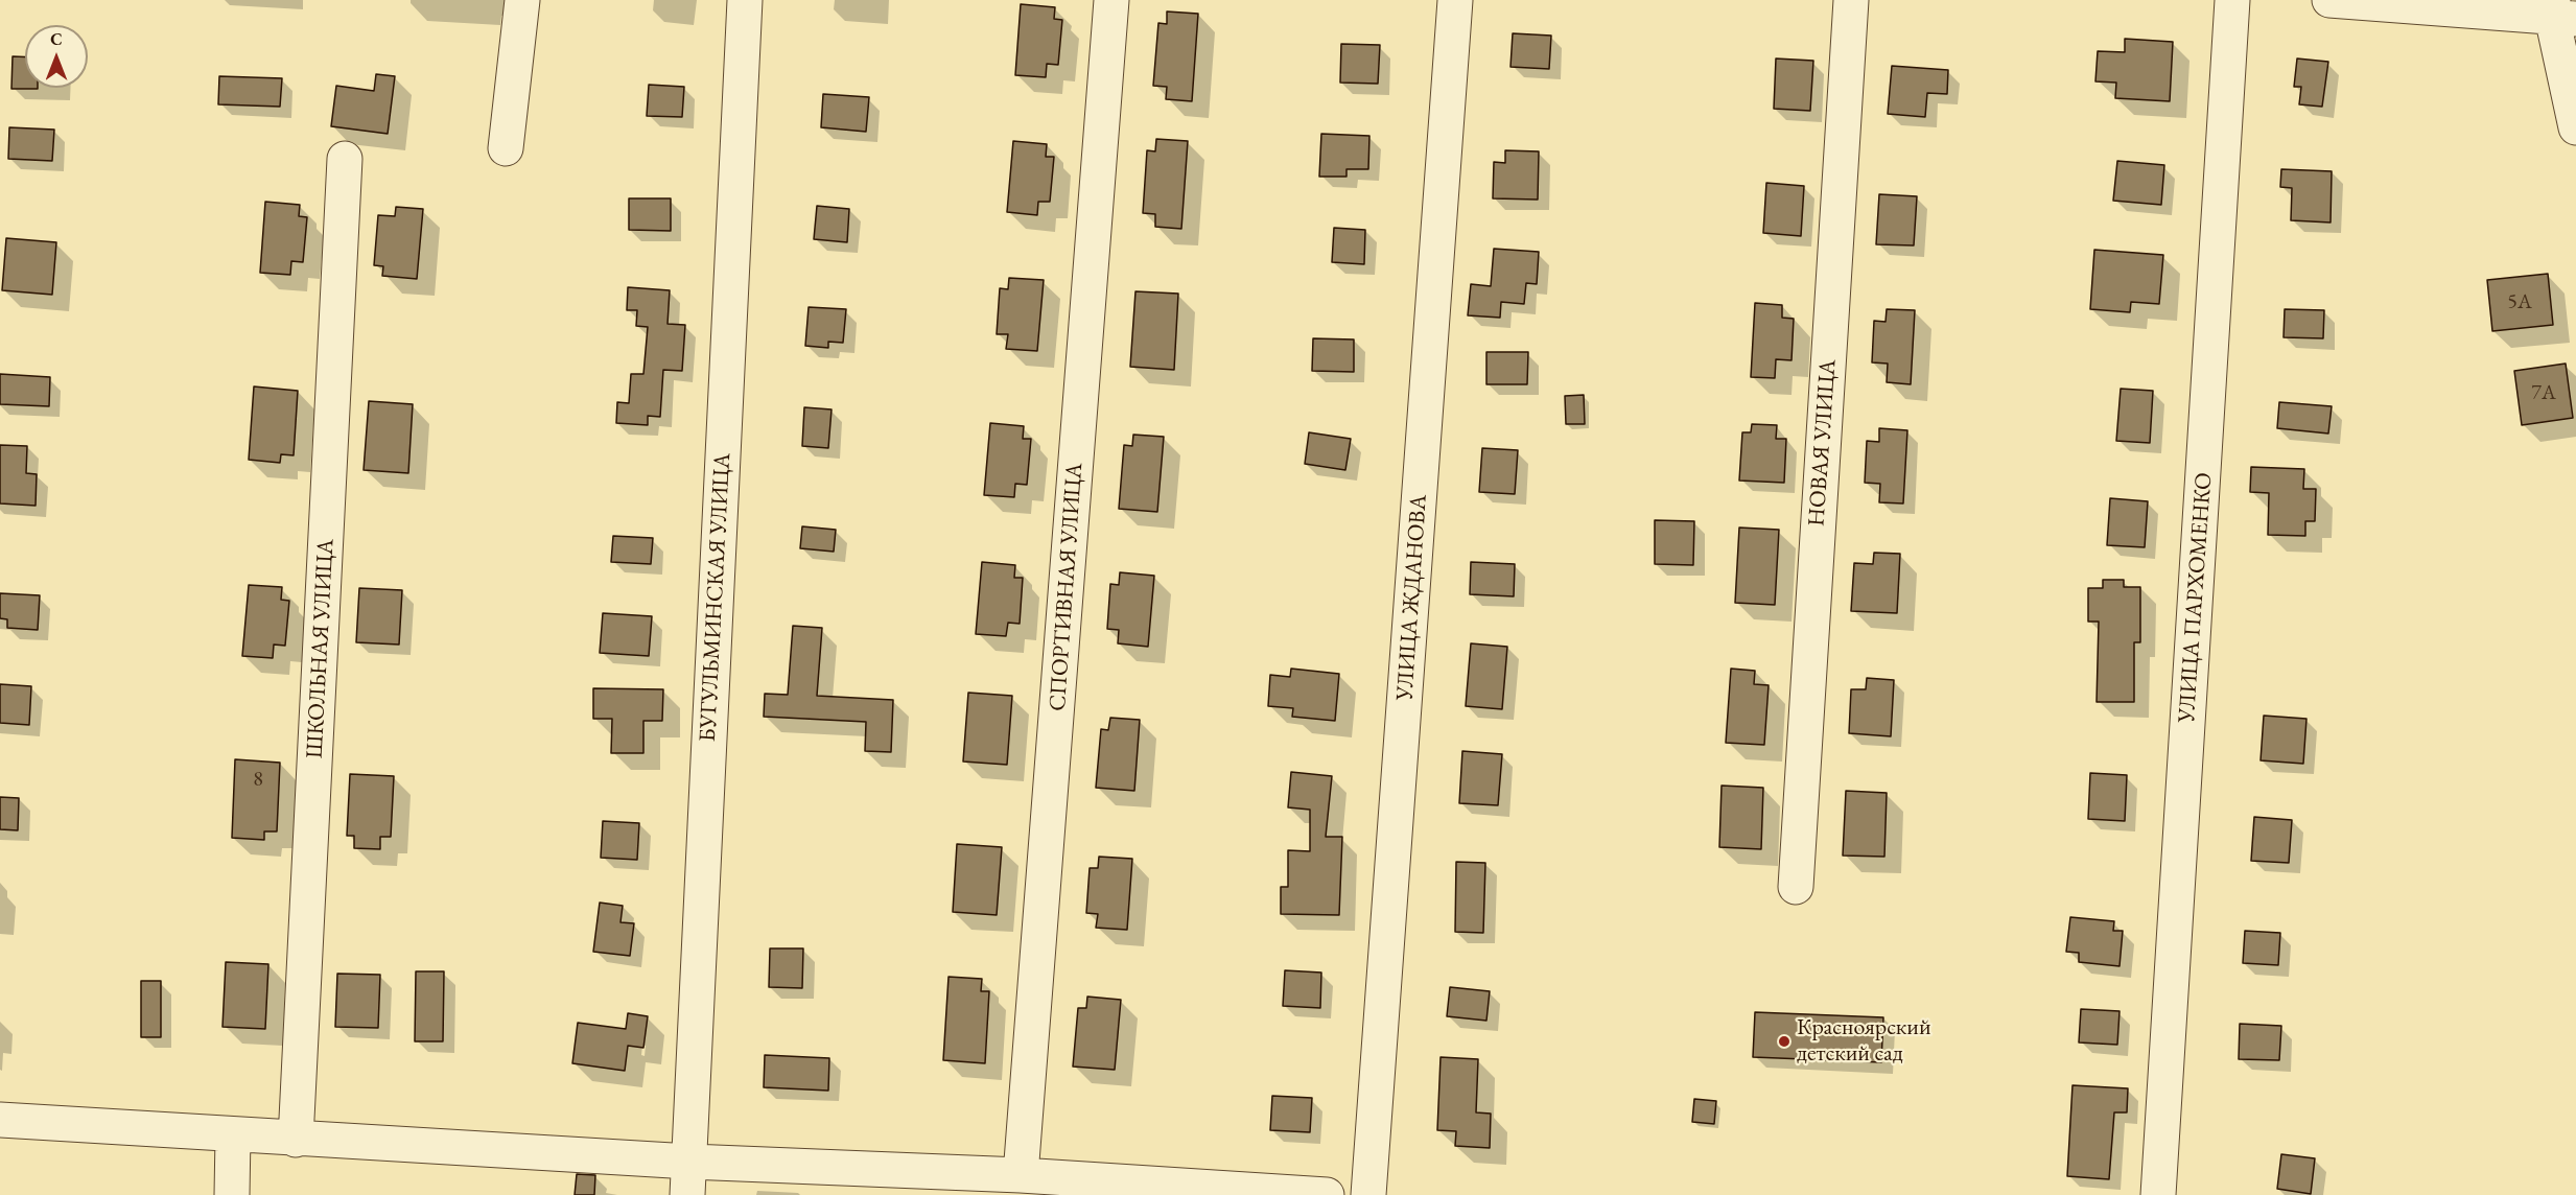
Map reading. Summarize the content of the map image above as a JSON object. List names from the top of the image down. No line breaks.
{"streets":{"street":["НОВАЯ УЛИЦА","СПОРТИВНАЯ УЛИЦА","БУГУЛЬМИНСКАЯ УЛИЦА","УЛИЦА ЖДАНОВА","УЛИЦА ПАРХОМЕНКО","ШКОЛЬНАЯ УЛИЦА"]},"places":["Красноярский детский сад"],"house_numbers":["5А","7А","8"],"north":"top"}
